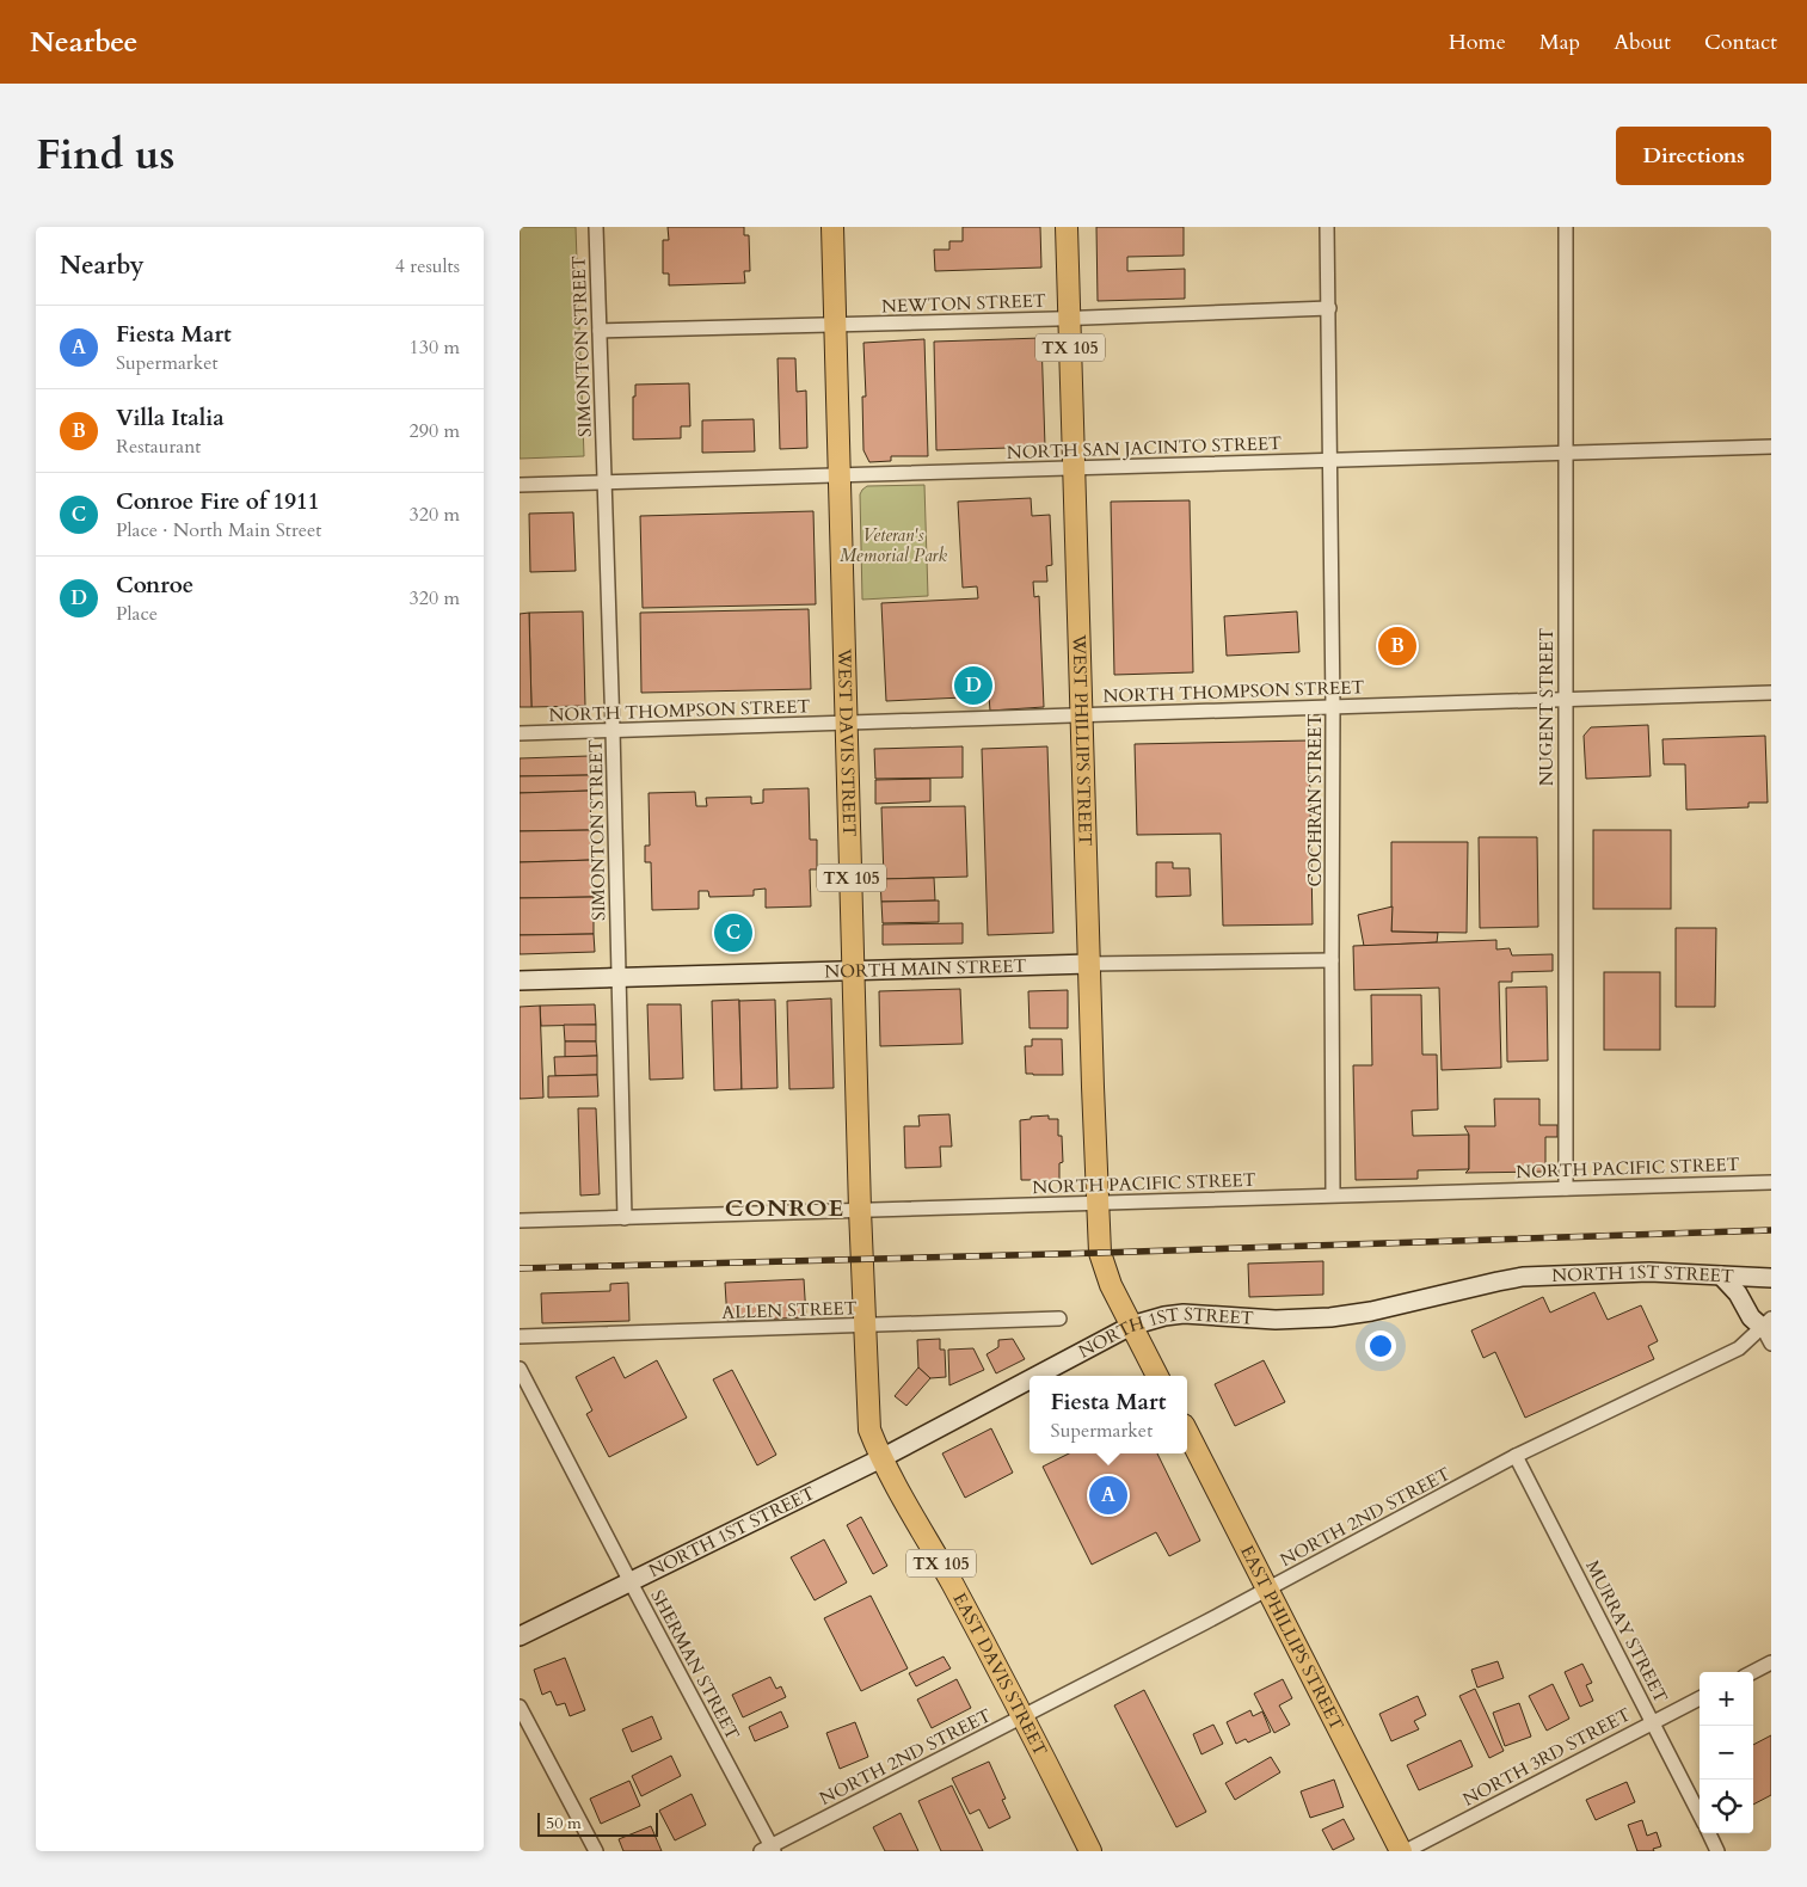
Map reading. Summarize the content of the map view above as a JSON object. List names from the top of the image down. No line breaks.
{"streets":{"main road":["TX 105","WEST PHILLIPS STREET","WEST DAVIS STREET","EAST PHILLIPS STREET","EAST DAVIS STREET"],"street":["NEWTON STREET","SIMONTON STREET","NORTH SAN JACINTO STREET","NORTH THOMPSON STREET","NUGENT STREET","COCHRAN STREET","NORTH MAIN STREET","NORTH PACIFIC STREET","NORTH 1ST STREET","ALLEN STREET","NORTH 2ND STREET","MURRAY STREET","SHERMAN STREET","NORTH 3RD STREET"]},"crossings":[["NEWTON STREET","SIMONTON STREET"],["NEWTON STREET","WEST PHILLIPS STREET"],["NEWTON STREET","WEST DAVIS STREET"],["NEWTON STREET","COCHRAN STREET"],["SIMONTON STREET","NORTH SAN JACINTO STREET"],["SIMONTON STREET","NORTH THOMPSON STREET"],["SIMONTON STREET","NORTH MAIN STREET"],["SIMONTON STREET","NORTH PACIFIC STREET"],["TX 105","WEST PHILLIPS STREET"],["TX 105","NORTH 1ST STREET"],["NORTH SAN JACINTO STREET","NUGENT STREET"],["NORTH SAN JACINTO STREET","WEST PHILLIPS STREET"],["NORTH SAN JACINTO STREET","WEST DAVIS STREET"],["NORTH SAN JACINTO STREET","COCHRAN STREET"],["NORTH THOMPSON STREET","NUGENT STREET"],["NORTH THOMPSON STREET","WEST PHILLIPS STREET"],["NORTH THOMPSON STREET","WEST DAVIS STREET"],["NORTH THOMPSON STREET","COCHRAN STREET"],["NUGENT STREET","NORTH PACIFIC STREET"],["WEST PHILLIPS STREET","NORTH MAIN STREET"],["WEST PHILLIPS STREET","NORTH PACIFIC STREET"],["WEST PHILLIPS STREET","NORTH 1ST STREET"],["WEST DAVIS STREET","NORTH MAIN STREET"],["WEST DAVIS STREET","NORTH PACIFIC STREET"],["WEST DAVIS STREET","EAST DAVIS STREET"],["COCHRAN STREET","NORTH MAIN STREET"],["COCHRAN STREET","NORTH PACIFIC STREET"],["NORTH 1ST STREET","SHERMAN STREET"],["NORTH 1ST STREET","EAST DAVIS STREET"],["ALLEN STREET","EAST DAVIS STREET"],["NORTH 2ND STREET","MURRAY STREET"],["NORTH 2ND STREET","EAST PHILLIPS STREET"],["NORTH 2ND STREET","SHERMAN STREET"],["NORTH 2ND STREET","EAST DAVIS STREET"],["MURRAY STREET","NORTH 3RD STREET"]],"districts":["CONROE"],"parks":["Veteran's Memorial Park"],"scale_bar":"50 m","page":{"header":"Nearbee","nav":["Home","Map","About","Contact"],"title":"Find us","buttons":"Directions","heading":["Nearby","4 results"],"list":[{"mark":"A","name":"Fiesta Mart","note":"Supermarket","value":"130 m"},{"mark":"B","name":"Villa Italia","note":"Restaurant","value":"290 m"},{"mark":"C","name":"Conroe Fire of 1911","note":"Place · North Main Street","value":"320 m"},{"mark":"D","name":"Conroe","note":"Place","value":"320 m"}],"pins":["B","D","C","A"],"popup":["Fiesta Mart","Supermarket"],"map_buttons":["+","−"],"scale":"50 m"}}
